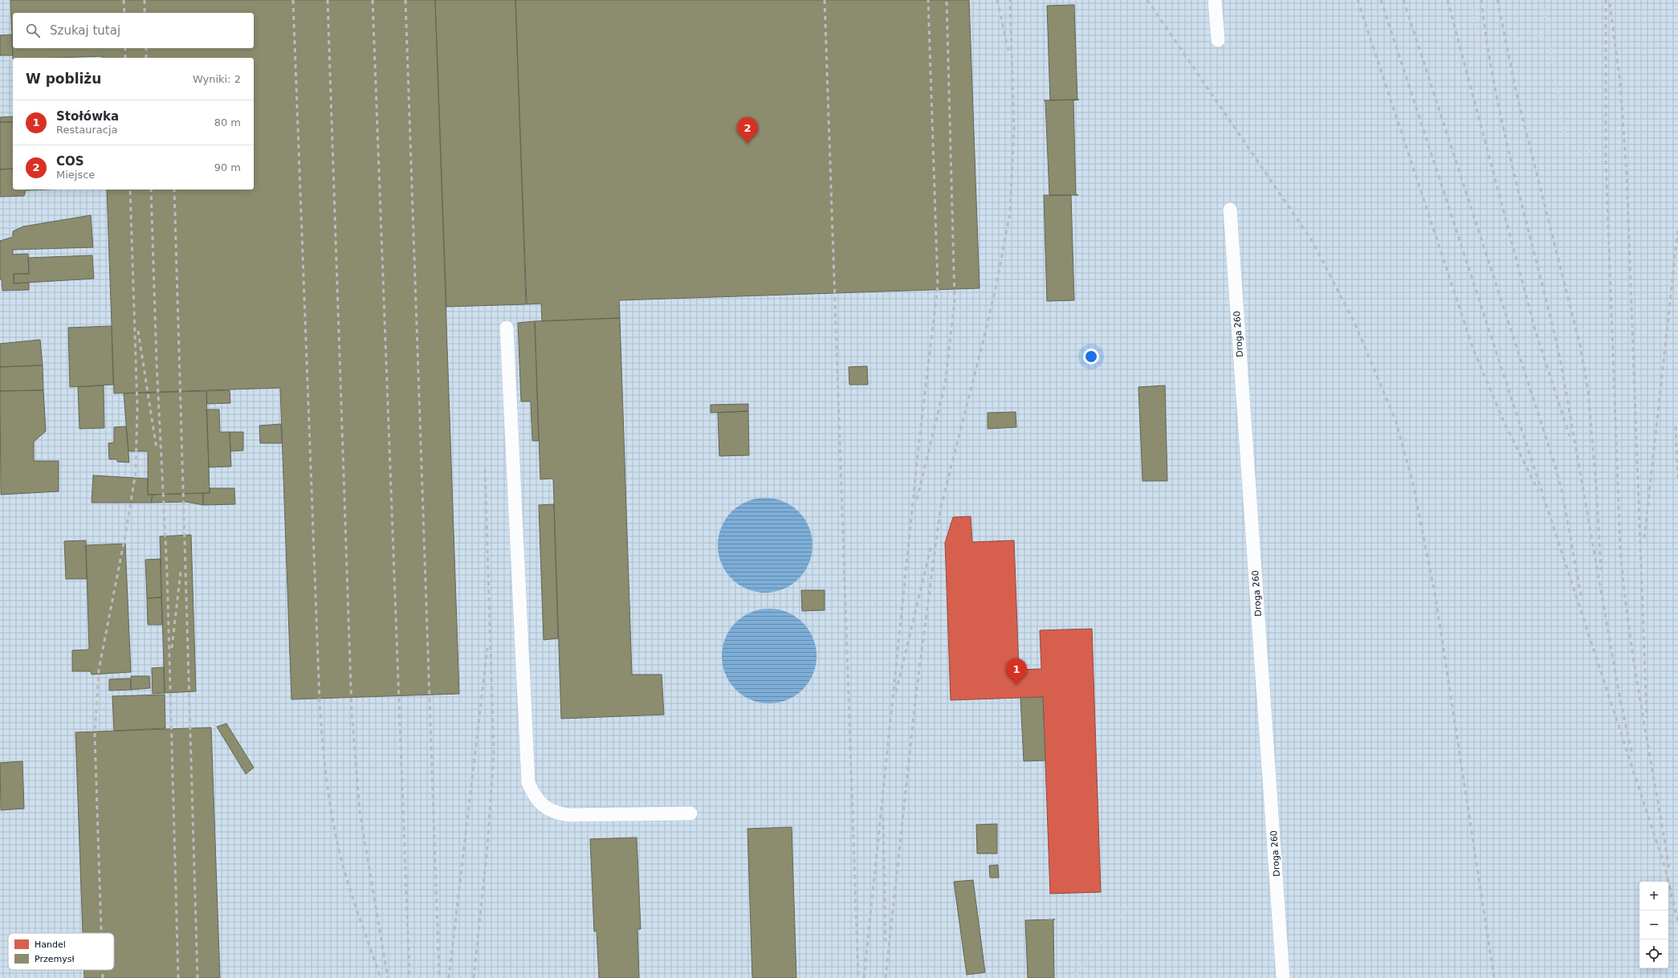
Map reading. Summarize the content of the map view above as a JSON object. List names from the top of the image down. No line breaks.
{"streets":{"lane":["Droga 260"]},"legend":["Handel","Przemysł"],"page":{"search":"Szukaj tutaj","heading":["W pobliżu","Wyniki: 2"],"list":[{"mark":"1","name":"Stołówka","note":"Restauracja","value":"80 m"},{"mark":"2","name":"COS","note":"Miejsce","value":"90 m"}],"pins":["2","1"],"map_buttons":["+","−"]}}
